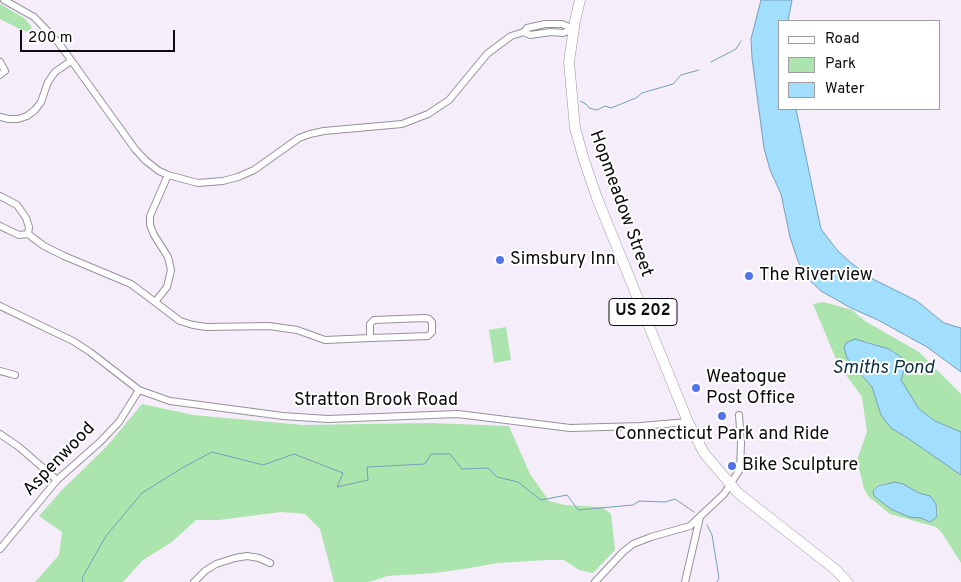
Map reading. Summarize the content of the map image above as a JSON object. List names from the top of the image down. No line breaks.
{"streets":{"highway":["Hopmeadow Street","US 202"],"street":["Stratton Brook Road","Aspenwood"]},"crossings":[["Hopmeadow Street","Stratton Brook Road"],["Stratton Brook Road","Aspenwood"]],"water":["Smiths Pond"],"places":["Simsbury Inn","The Riverview","Weatogue Post Office","Connecticut Park and Ride","Bike Sculpture"],"legend":["Road","Park","Water"],"scale_bar":"200 m"}
